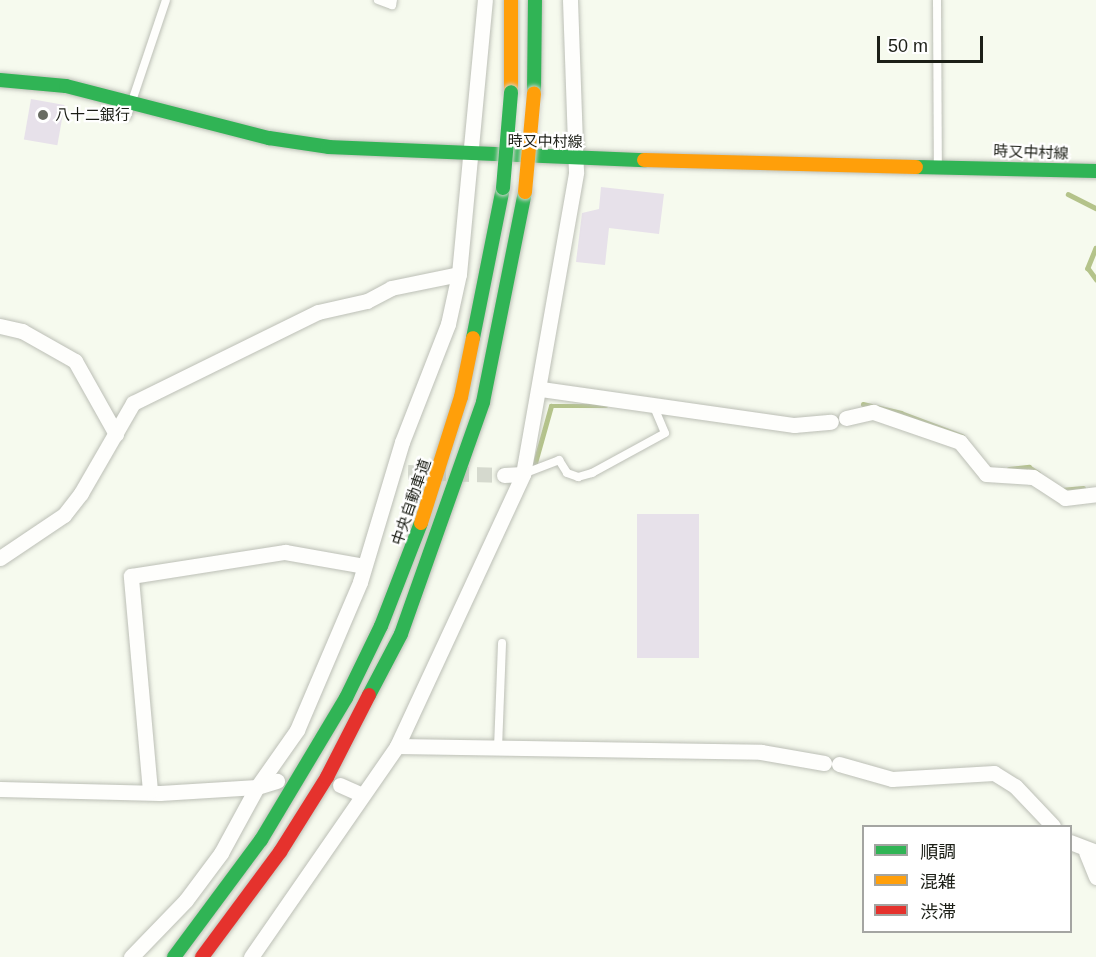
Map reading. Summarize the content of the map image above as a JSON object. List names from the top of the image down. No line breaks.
{"streets":{"main road":["時又中村線","中央自動車道"]},"places":["八十二銀行"],"legend":["順調","混雑","渋滞"],"scale_bar":"50 m"}
